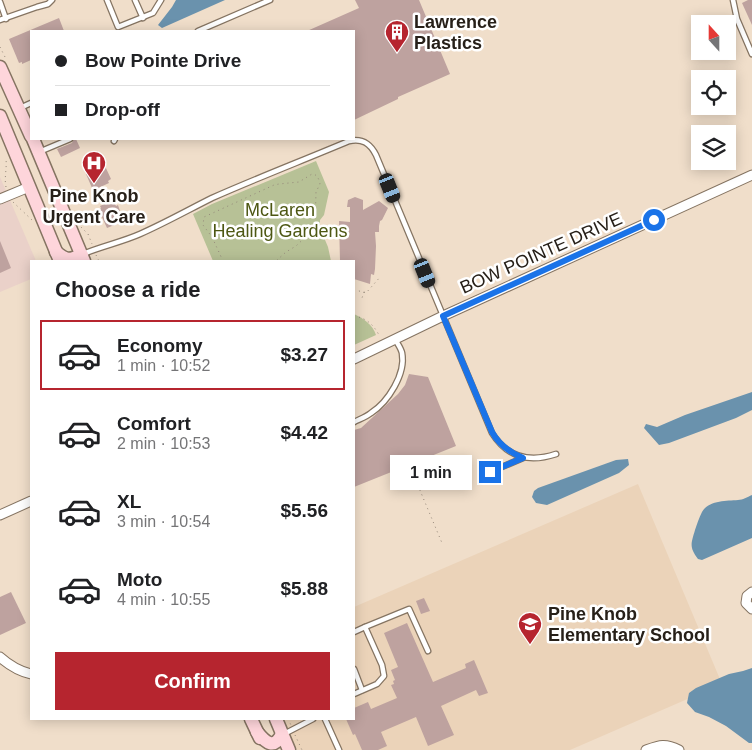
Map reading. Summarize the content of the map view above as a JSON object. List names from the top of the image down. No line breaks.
{"streets":{"street":["BOW POINTE DRIVE"]},"parks":["McLaren Healing Gardens"],"places":{"building":["Lawrence Plastics"],"hospital":["Pine Knob Urgent Care"],"school or university":["Pine Knob Elementary School"]},"north":"top","page":{"banner":["Bow Pointe Drive","Drop-off"],"heading":"Choose a ride","list":[{"name":"Economy","note":"1 min · 10:52","value":"$3.27"},{"name":"Comfort","note":"2 min · 10:53","value":"$4.42"},{"name":"XL","note":"3 min · 10:54","value":"$5.56"},{"name":"Moto","note":"4 min · 10:55","value":"$5.88"}],"bubble":"1 min","buttons":"Confirm"}}
